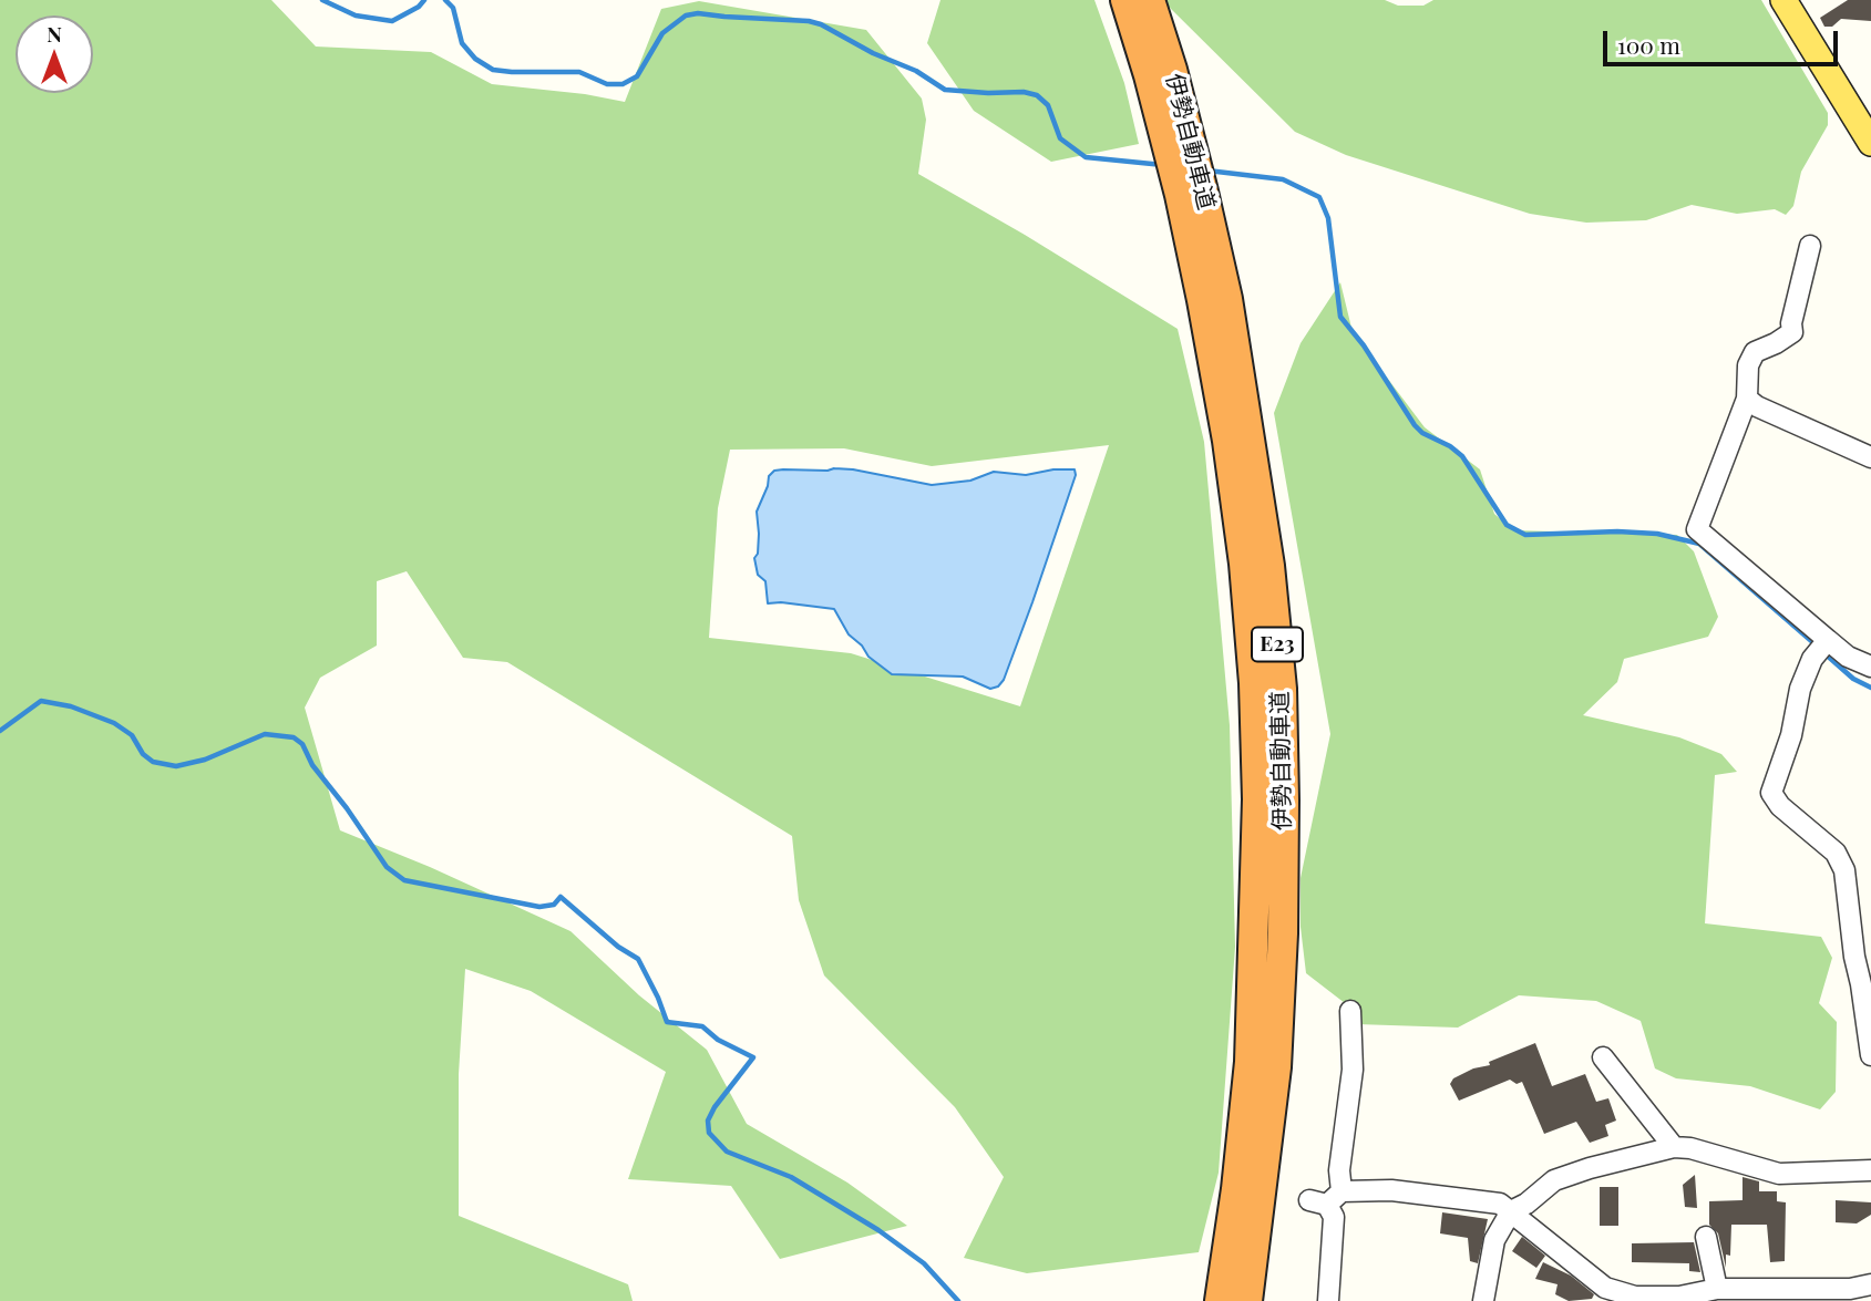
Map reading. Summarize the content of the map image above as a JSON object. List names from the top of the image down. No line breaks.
{"streets":{"highway":["伊勢自動車道","E23"]},"scale_bar":"100 m","north":"top"}
